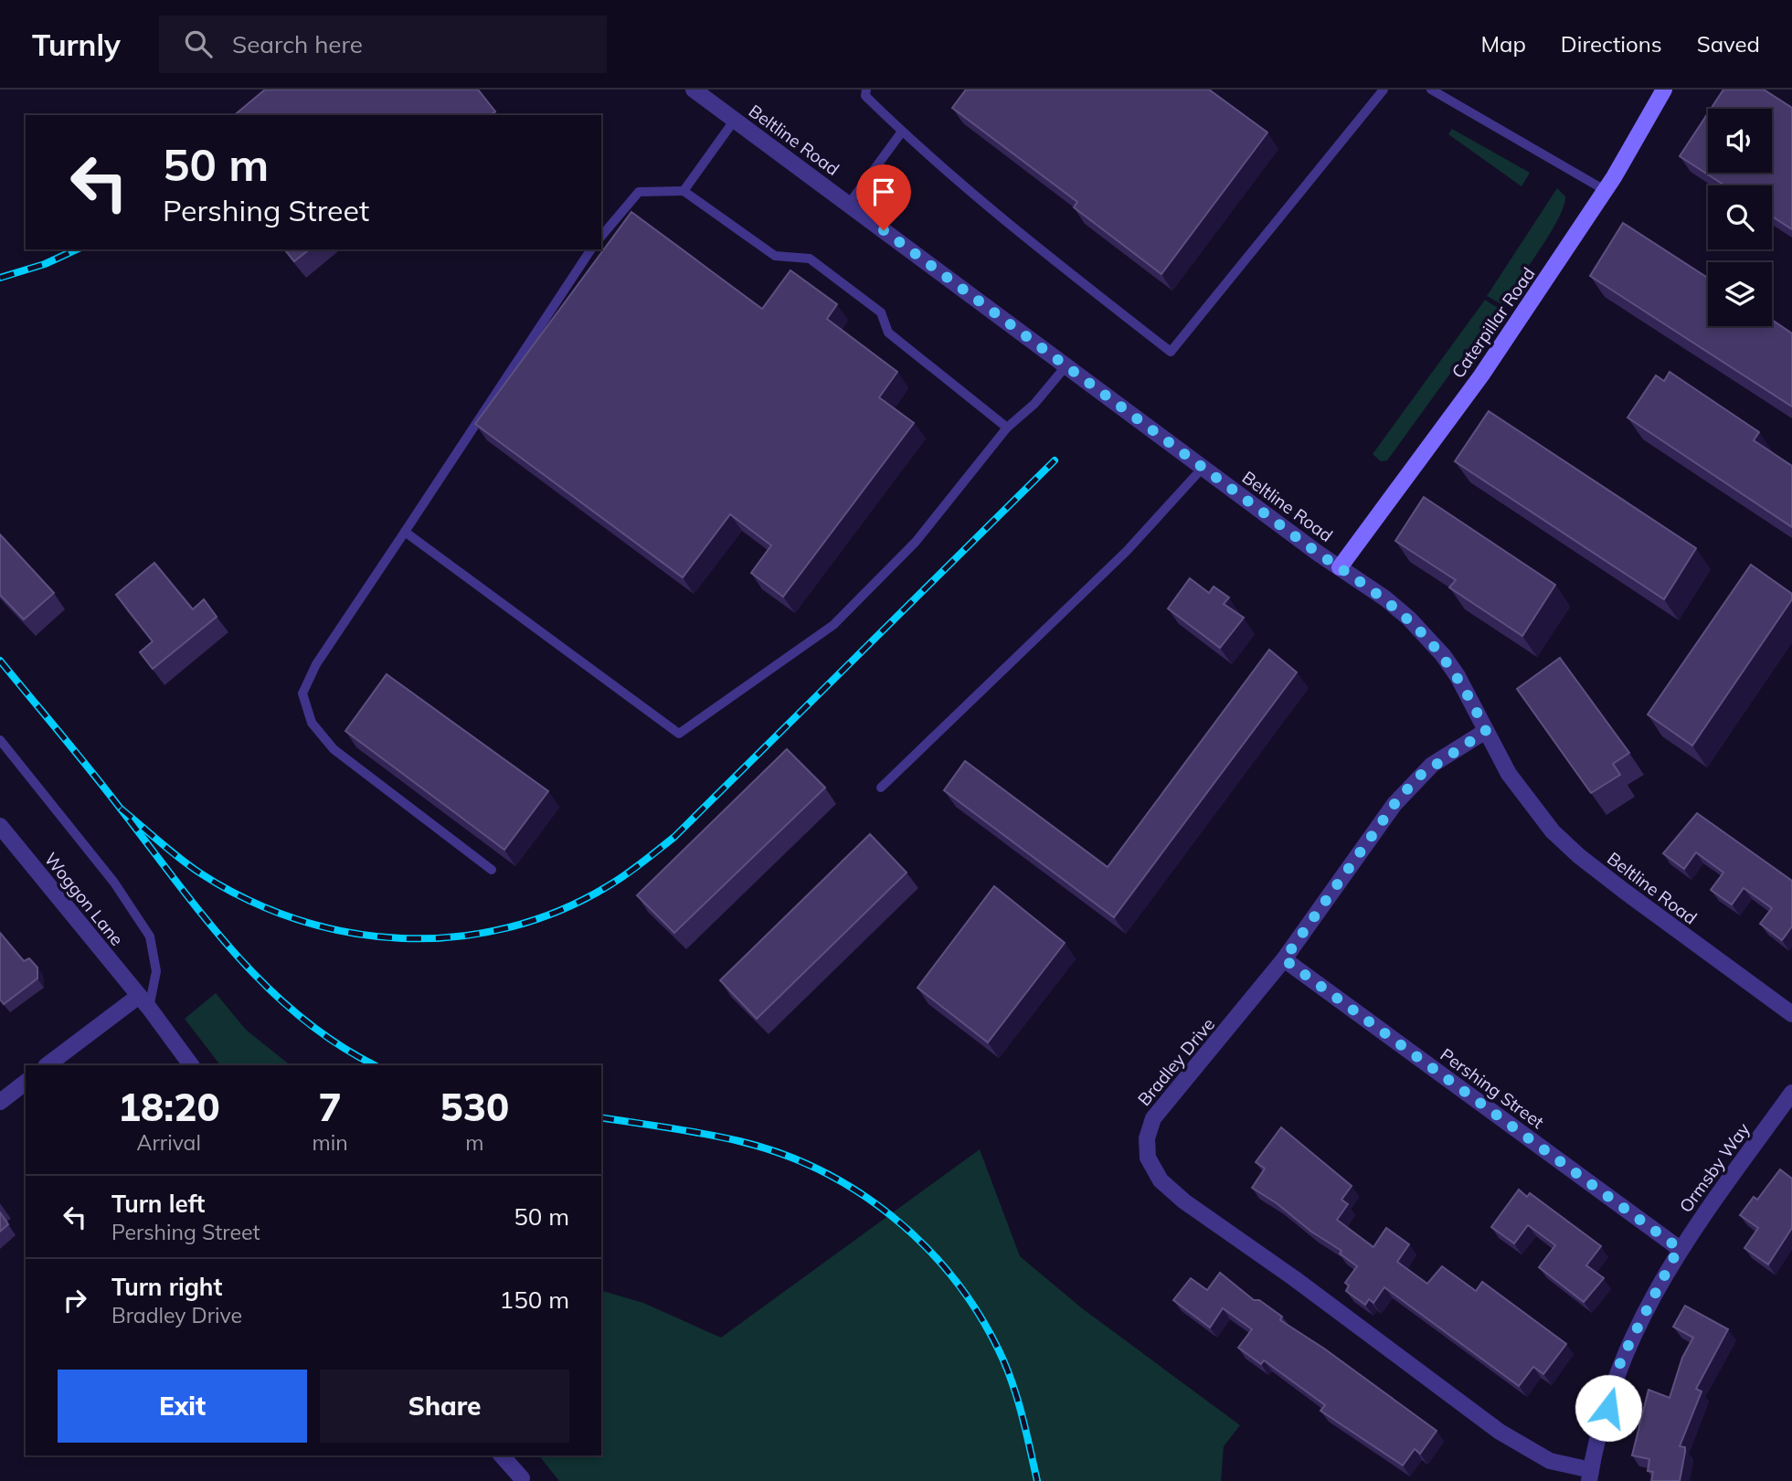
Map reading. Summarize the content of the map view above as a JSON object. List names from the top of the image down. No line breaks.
{"streets":{"street":["Beltline Road","Caterpillar Road","Woggon Lane","Bradley Drive","Pershing Street","Ormsby Way"]},"crossings":[["Beltline Road","Caterpillar Road"],["Beltline Road","Bradley Drive"],["Bradley Drive","Pershing Street"],["Bradley Drive","Ormsby Way"],["Pershing Street","Ormsby Way"]],"page":{"header":"Turnly","search":"Search here","nav":["Map","Directions","Saved"],"turn":["50 m","Pershing Street"],"eta":["18:20","Arrival","7","min","530","m"],"list":[{"name":"Turn left","note":"Pershing Street","value":"50 m"},{"name":"Turn right","note":"Bradley Drive","value":"150 m"}],"buttons":["Exit","Share"]}}
